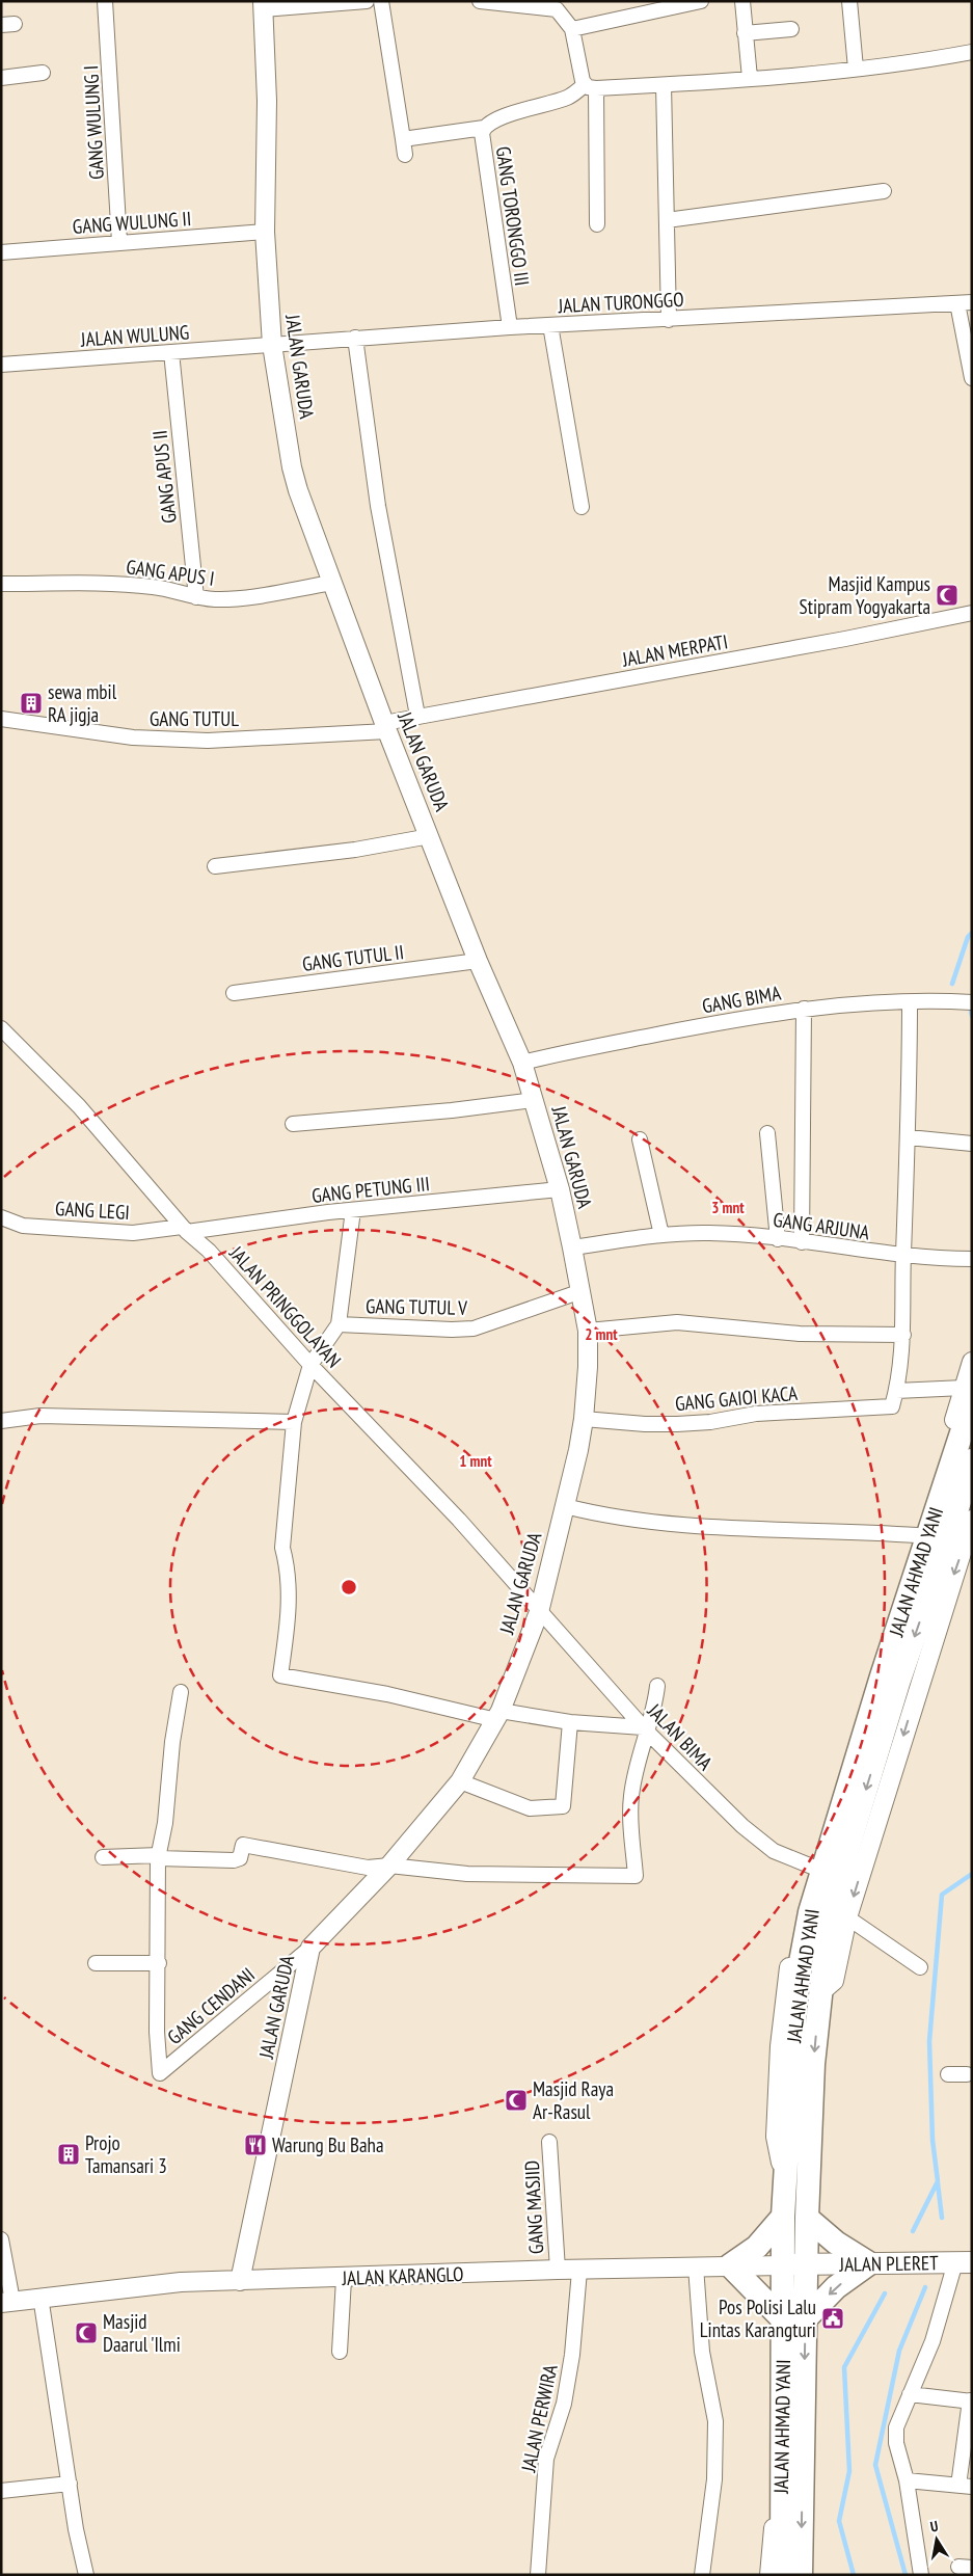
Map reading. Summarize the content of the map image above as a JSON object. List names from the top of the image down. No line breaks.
{"streets":{"highway":["JALAN AHMAD YANI"],"main road":["JALAN PLERET","JALAN KARANGLO"],"street":["GANG WULUNG I","GANG TORONGGO III","GANG WULUNG II","JALAN TURONGGO","JALAN WULUNG","JALAN GARUDA","GANG APUS II","GANG APUS I","JALAN MERPATI","GANG TUTUL","GANG TUTUL II","GANG BIMA","GANG PETUNG III","GANG LEGI","GANG ARJUNA","JALAN PRINGGOLAYAN","GANG TUTUL V","GANG GAIOI KACA","JALAN BIMA","GANG CENDANI","GANG MASJID","JALAN PERWIRA"]},"crossings":[["GANG WULUNG I","GANG WULUNG II"],["GANG TORONGGO III","JALAN TURONGGO"],["GANG WULUNG II","JALAN GARUDA"],["JALAN TURONGGO","JALAN WULUNG"],["JALAN TURONGGO","JALAN GARUDA"],["JALAN WULUNG","JALAN GARUDA"],["JALAN WULUNG","GANG APUS II"],["JALAN GARUDA","GANG APUS I"],["JALAN GARUDA","JALAN MERPATI"],["JALAN GARUDA","GANG TUTUL"],["JALAN GARUDA","GANG TUTUL II"],["JALAN GARUDA","GANG BIMA"],["JALAN GARUDA","GANG PETUNG III"],["JALAN GARUDA","GANG ARJUNA"],["JALAN GARUDA","JALAN PRINGGOLAYAN"],["JALAN GARUDA","GANG TUTUL V"],["JALAN GARUDA","GANG GAIOI KACA"],["JALAN GARUDA","JALAN BIMA"],["JALAN GARUDA","GANG CENDANI"],["JALAN GARUDA","JALAN KARANGLO"],["GANG APUS II","GANG APUS I"],["JALAN MERPATI","GANG TUTUL"],["GANG PETUNG III","GANG LEGI"],["GANG PETUNG III","JALAN PRINGGOLAYAN"],["GANG PETUNG III","GANG TUTUL V"],["GANG LEGI","JALAN PRINGGOLAYAN"],["JALAN PRINGGOLAYAN","GANG TUTUL V"],["JALAN PRINGGOLAYAN","JALAN BIMA"],["JALAN AHMAD YANI","JALAN PLERET"],["JALAN AHMAD YANI","JALAN KARANGLO"],["GANG MASJID","JALAN KARANGLO"],["JALAN PLERET","JALAN KARANGLO"],["JALAN KARANGLO","JALAN PERWIRA"]],"places":{"mosque":["Masjid Kampus Stipram Yogyakarta","Masjid Raya Ar-Rasul","Masjid Daarul 'Ilmi"],"building":["sewa mbil RA jigja","Projo Tamansari 3"],"restaurant":["Warung Bu Baha"],"public building":["Pos Polisi Lalu Lintas Karangturi"]},"north":"top","rings":["3 mnt","2 mnt","1 mnt"]}
